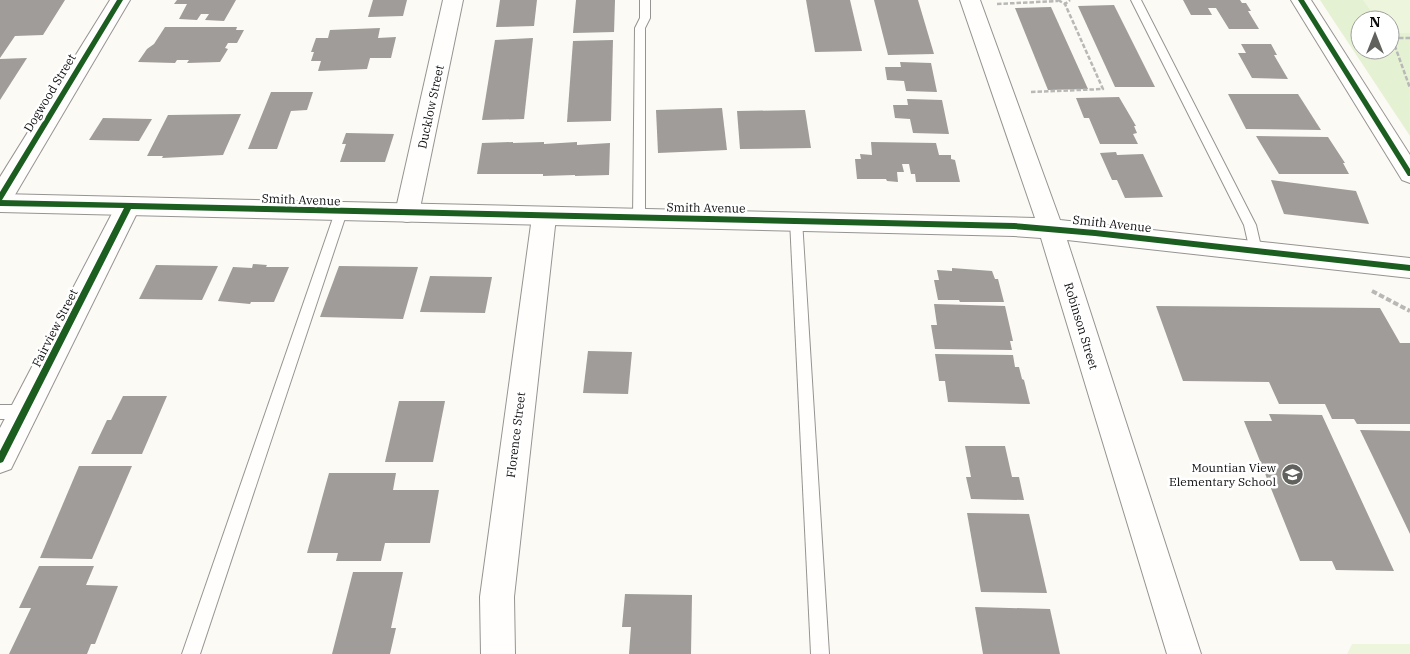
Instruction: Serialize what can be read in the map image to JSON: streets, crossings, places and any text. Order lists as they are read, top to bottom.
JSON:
{
  "streets": {
    "street": [
      "Dogwood Street",
      "Ducklow Street",
      "Smith Avenue",
      "Robinson Street",
      "Fairview Street",
      "Florence Street"
    ]
  },
  "crossings": [
    ["Ducklow Street", "Smith Avenue"],
    ["Smith Avenue", "Robinson Street"],
    ["Smith Avenue", "Fairview Street"],
    ["Smith Avenue", "Florence Street"]
  ],
  "places": {
    "school or university": ["Mountian View Elementary School"]
  },
  "north": "top"
}
